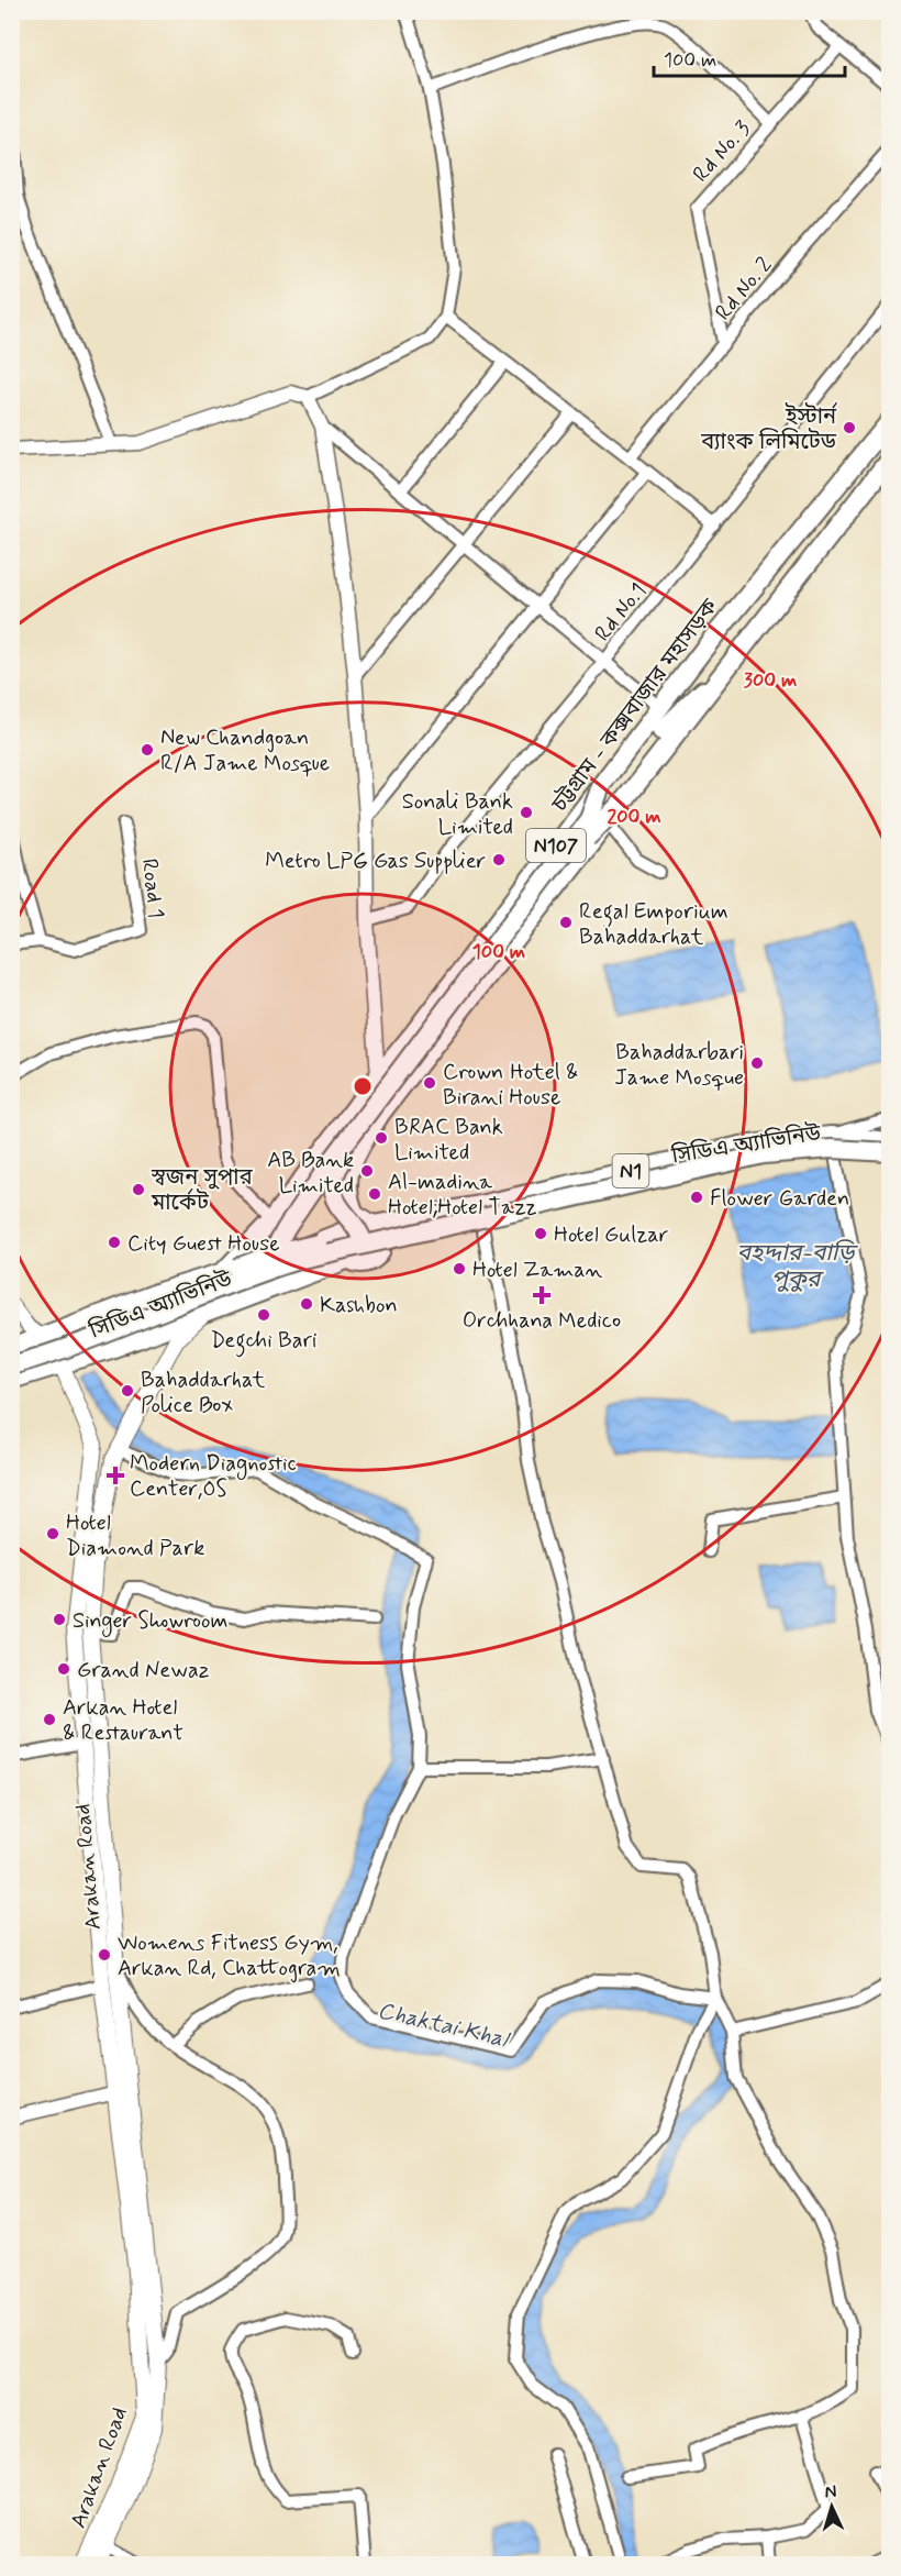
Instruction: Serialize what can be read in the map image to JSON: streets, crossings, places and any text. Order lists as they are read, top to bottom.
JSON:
{
  "streets": {
    "main road": [
      "চট্টগ্রাম - কক্সবাজার মহাসড়ক",
      "N107",
      "সিডিএ অ্যাভিনিউ",
      "N1",
      "Arakan Road"
    ],
    "street": [
      "Rd No. 3",
      "Rd No. 2",
      "Rd No.1",
      "Road 1"
    ]
  },
  "crossings": [
    ["Rd No. 3", "Rd No. 2"],
    ["চট্টগ্রাম - কক্সবাজার মহাসড়ক", "সিডিএ অ্যাভিনিউ"],
    ["N107", "সিডিএ অ্যাভিনিউ"],
    ["N107", "N1"],
    ["সিডিএ অ্যাভিনিউ", "N1"],
    ["সিডিএ অ্যাভিনিউ", "Arakan Road"]
  ],
  "water": ["বহদ্দার-বাড়ি পুকুর", "Chaktai Khal"],
  "places": {
    "other": [
      "ইস্টার্ন ব্যাংক লিমিটেড",
      "New Chandgoan R/A Jame Mosque",
      "Sonali Bank Limited",
      "Metro LPG Gas Supplier",
      "Regal Emporium Bahaddarhat",
      "Bahaddarbari Jame Mosque",
      "Crown Hotel & Birani House",
      "BRAC Bank Limited",
      "AB Bank Limited",
      "স্বজন সুপার মার্কেট",
      "Al-madina Hotel;Hotel Tazz",
      "Flower Garden",
      "Hotel Gulzar",
      "City Guest House",
      "Hotel Zaman",
      "Kashbon",
      "Degchi Bari",
      "Bahaddarhat Police Box",
      "Hotel Diamond Park",
      "Singer Showroom",
      "Grand Newaz",
      "Arkan Hotel & Restaurant",
      "Womens Fitness Gym, Arkan Rd, Chattogram"
    ],
    "health": ["Orchhana Medico", "Modern Diagnostic Center,OS"]
  },
  "scale_bar": "100 m",
  "north": "top",
  "rings": ["300 m", "200 m", "100 m"]
}
